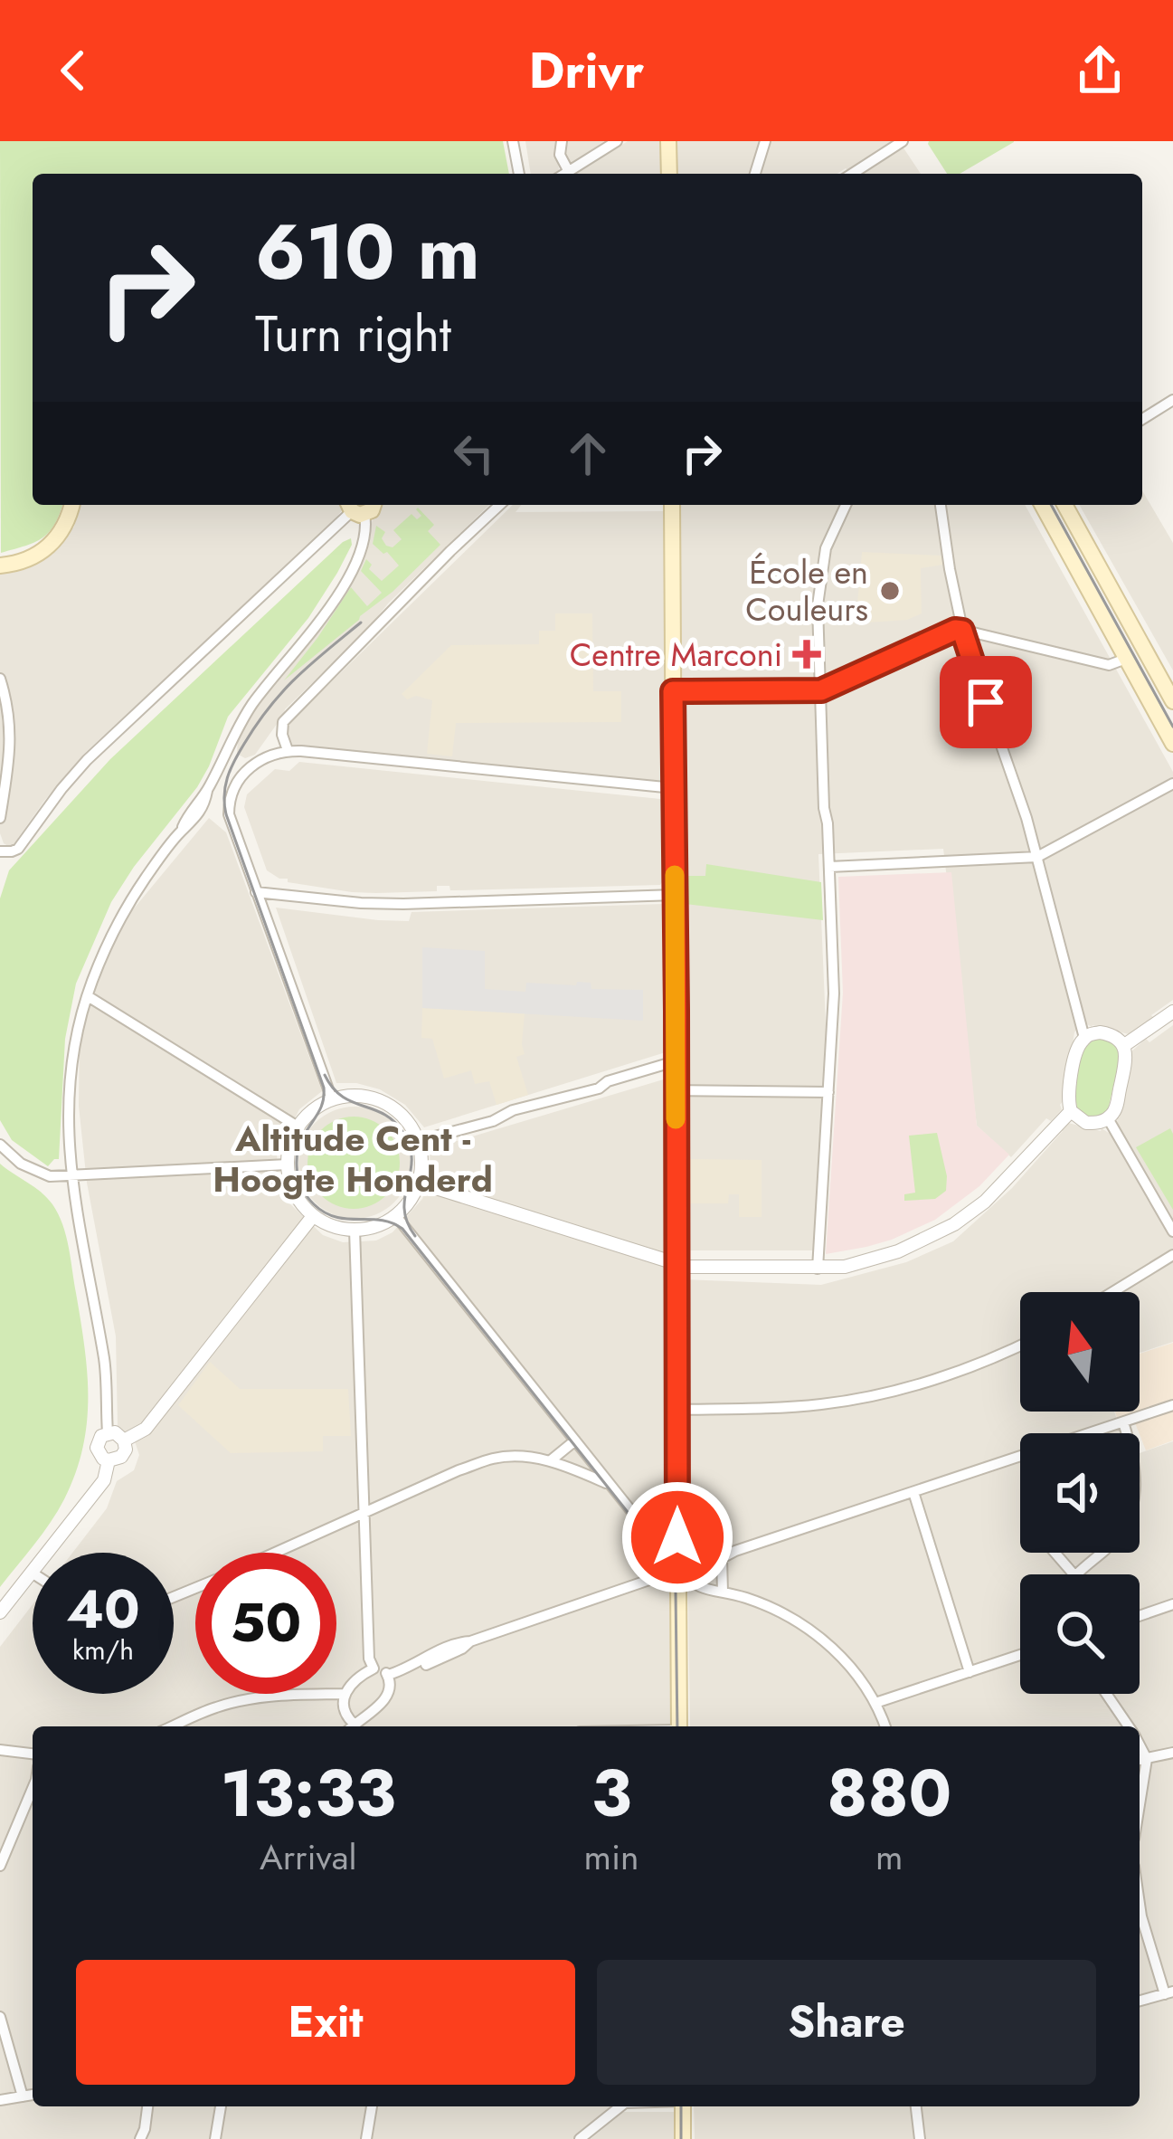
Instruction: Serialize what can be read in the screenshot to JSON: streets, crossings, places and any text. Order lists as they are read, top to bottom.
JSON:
{
  "districts": ["Altitude Cent - Hoogte Honderd"],
  "places": {
    "other": ["École en Couleurs"],
    "health": ["Centre Marconi"]
  },
  "north": "top",
  "page": {
    "header": "Drivr",
    "turn": ["610 m", "Turn right"],
    "speed": "40 km/h",
    "limit": "50",
    "eta": [
      "13:33",
      "Arrival",
      "3",
      "min",
      "880",
      "m"
    ],
    "buttons": ["Exit", "Share"]
  }
}
